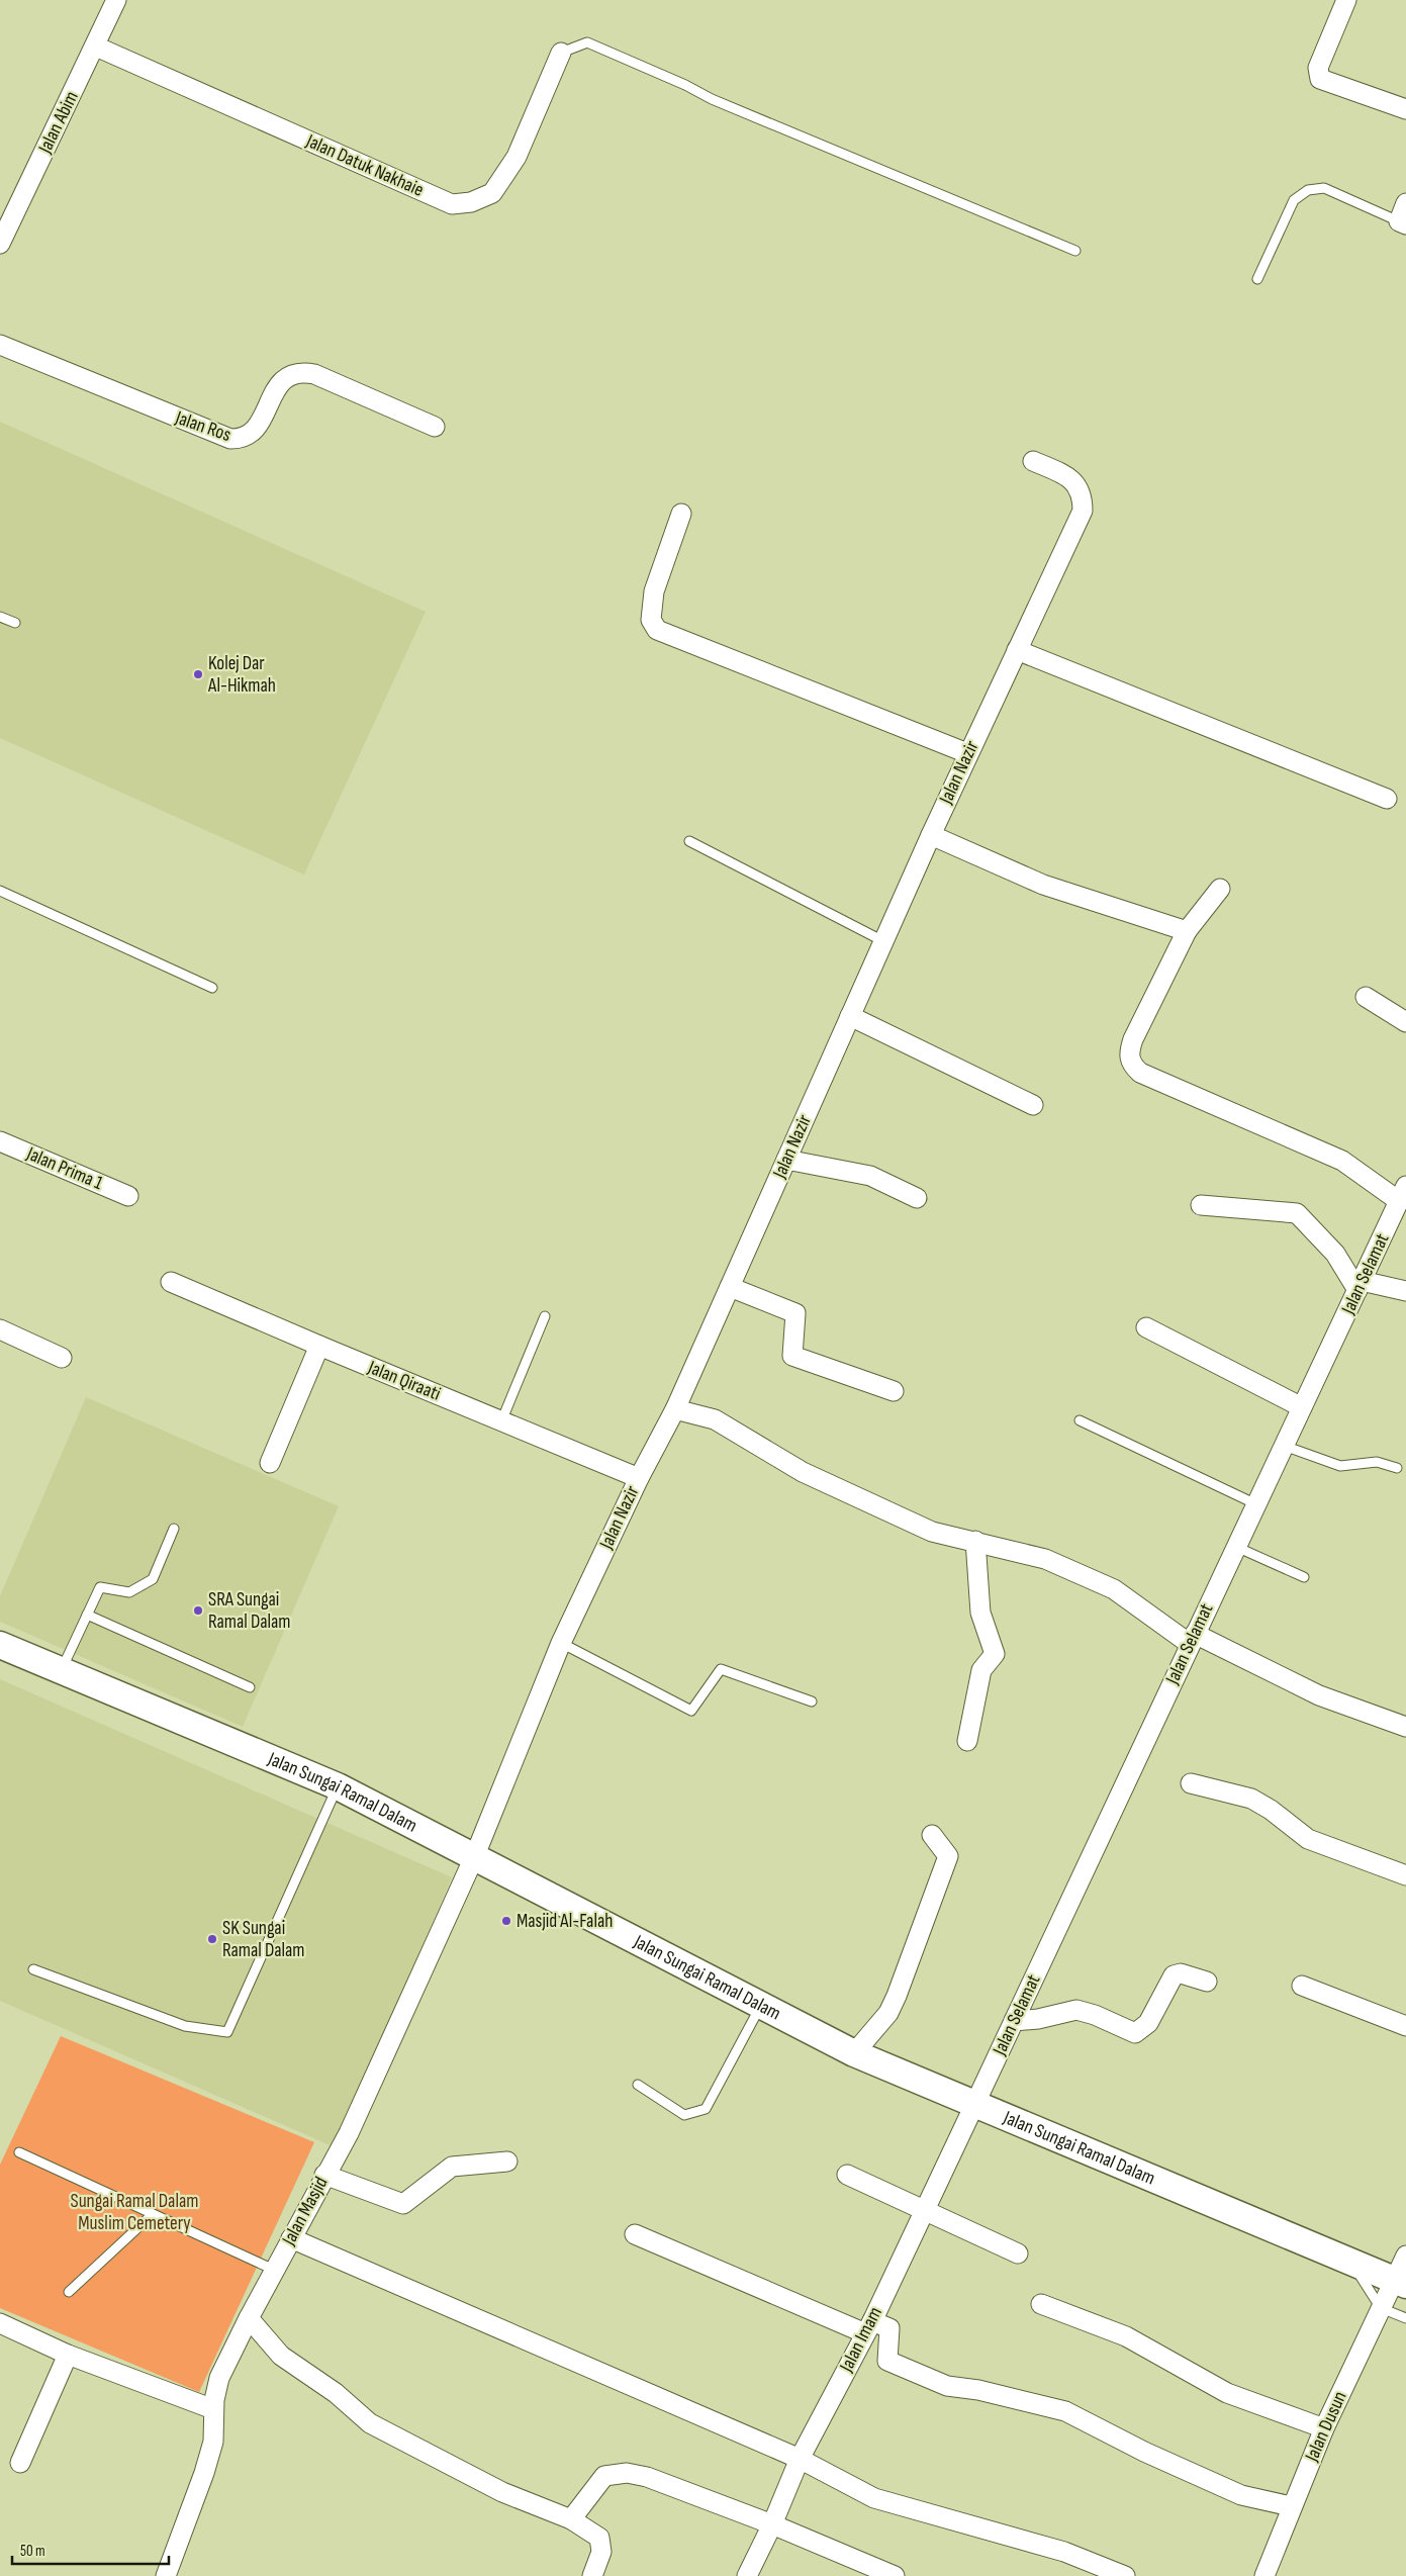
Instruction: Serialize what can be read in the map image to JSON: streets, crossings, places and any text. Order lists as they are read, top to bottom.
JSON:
{
  "streets": {
    "street": [
      "Jalan Abim",
      "Jalan Datuk Nakhaie",
      "Jalan Ros",
      "Jalan Nazir",
      "Jalan Prima 1",
      "Jalan Selamat",
      "Jalan Qiraati",
      "Jalan Sungai Ramal Dalam",
      "Jalan Masjid",
      "Jalan Imam",
      "Jalan Dusun"
    ]
  },
  "crossings": [
    ["Jalan Abim", "Jalan Datuk Nakhaie"],
    ["Jalan Nazir", "Jalan Qiraati"],
    ["Jalan Nazir", "Jalan Sungai Ramal Dalam"],
    ["Jalan Nazir", "Jalan Masjid"],
    ["Jalan Selamat", "Jalan Sungai Ramal Dalam"],
    ["Jalan Selamat", "Jalan Imam"],
    ["Jalan Sungai Ramal Dalam", "Jalan Masjid"],
    ["Jalan Sungai Ramal Dalam", "Jalan Imam"],
    ["Jalan Sungai Ramal Dalam", "Jalan Dusun"]
  ],
  "parks": ["Sungai Ramal Dalam Muslim Cemetery"],
  "places": [
    "Kolej Dar Al-Hikmah",
    "SRA Sungai Ramal Dalam",
    "Masjid Al-Falah",
    "SK Sungai Ramal Dalam"
  ],
  "scale_bar": "50 m"
}
